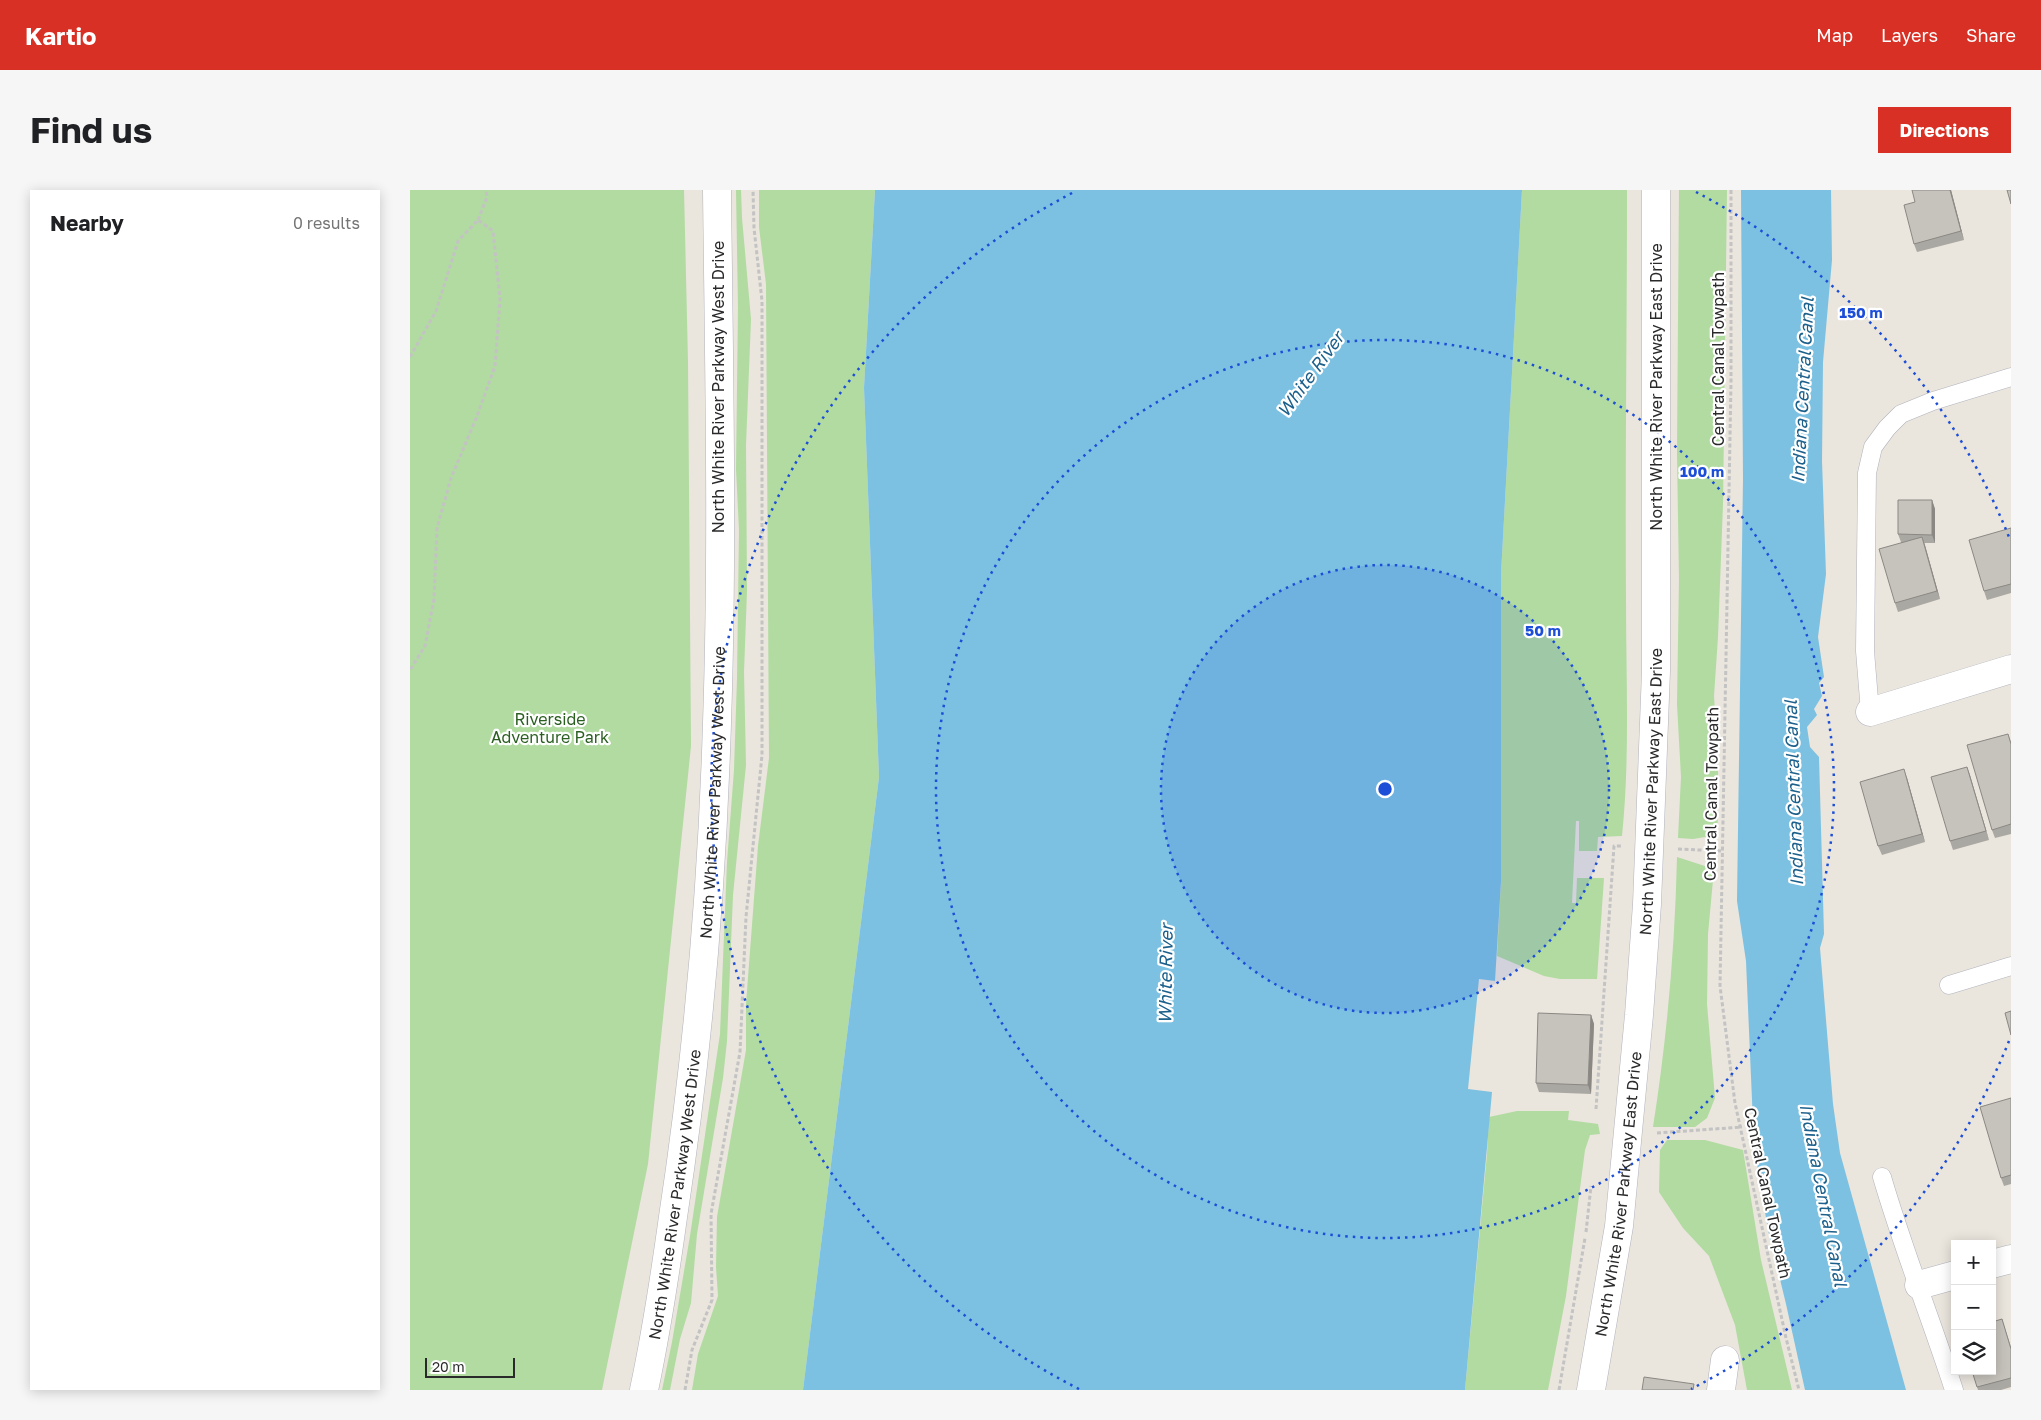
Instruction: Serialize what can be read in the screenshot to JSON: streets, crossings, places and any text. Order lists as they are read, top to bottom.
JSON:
{
  "streets": {
    "street": ["North White River Parkway West Drive", "North White River Parkway East Drive"],
    "path": ["Central Canal Towpath"]
  },
  "water": ["White River", "Indiana Central Canal"],
  "parks": ["Riverside Adventure Park"],
  "scale_bar": "20 m",
  "page": {
    "header": "Kartio",
    "nav": ["Map", "Layers", "Share"],
    "buttons": "Directions",
    "title": "Find us",
    "heading": ["Nearby", "0 results"],
    "map_buttons": ["+", "−"],
    "scale": "20 m"
  },
  "rings": ["150 m", "100 m", "50 m"]
}
